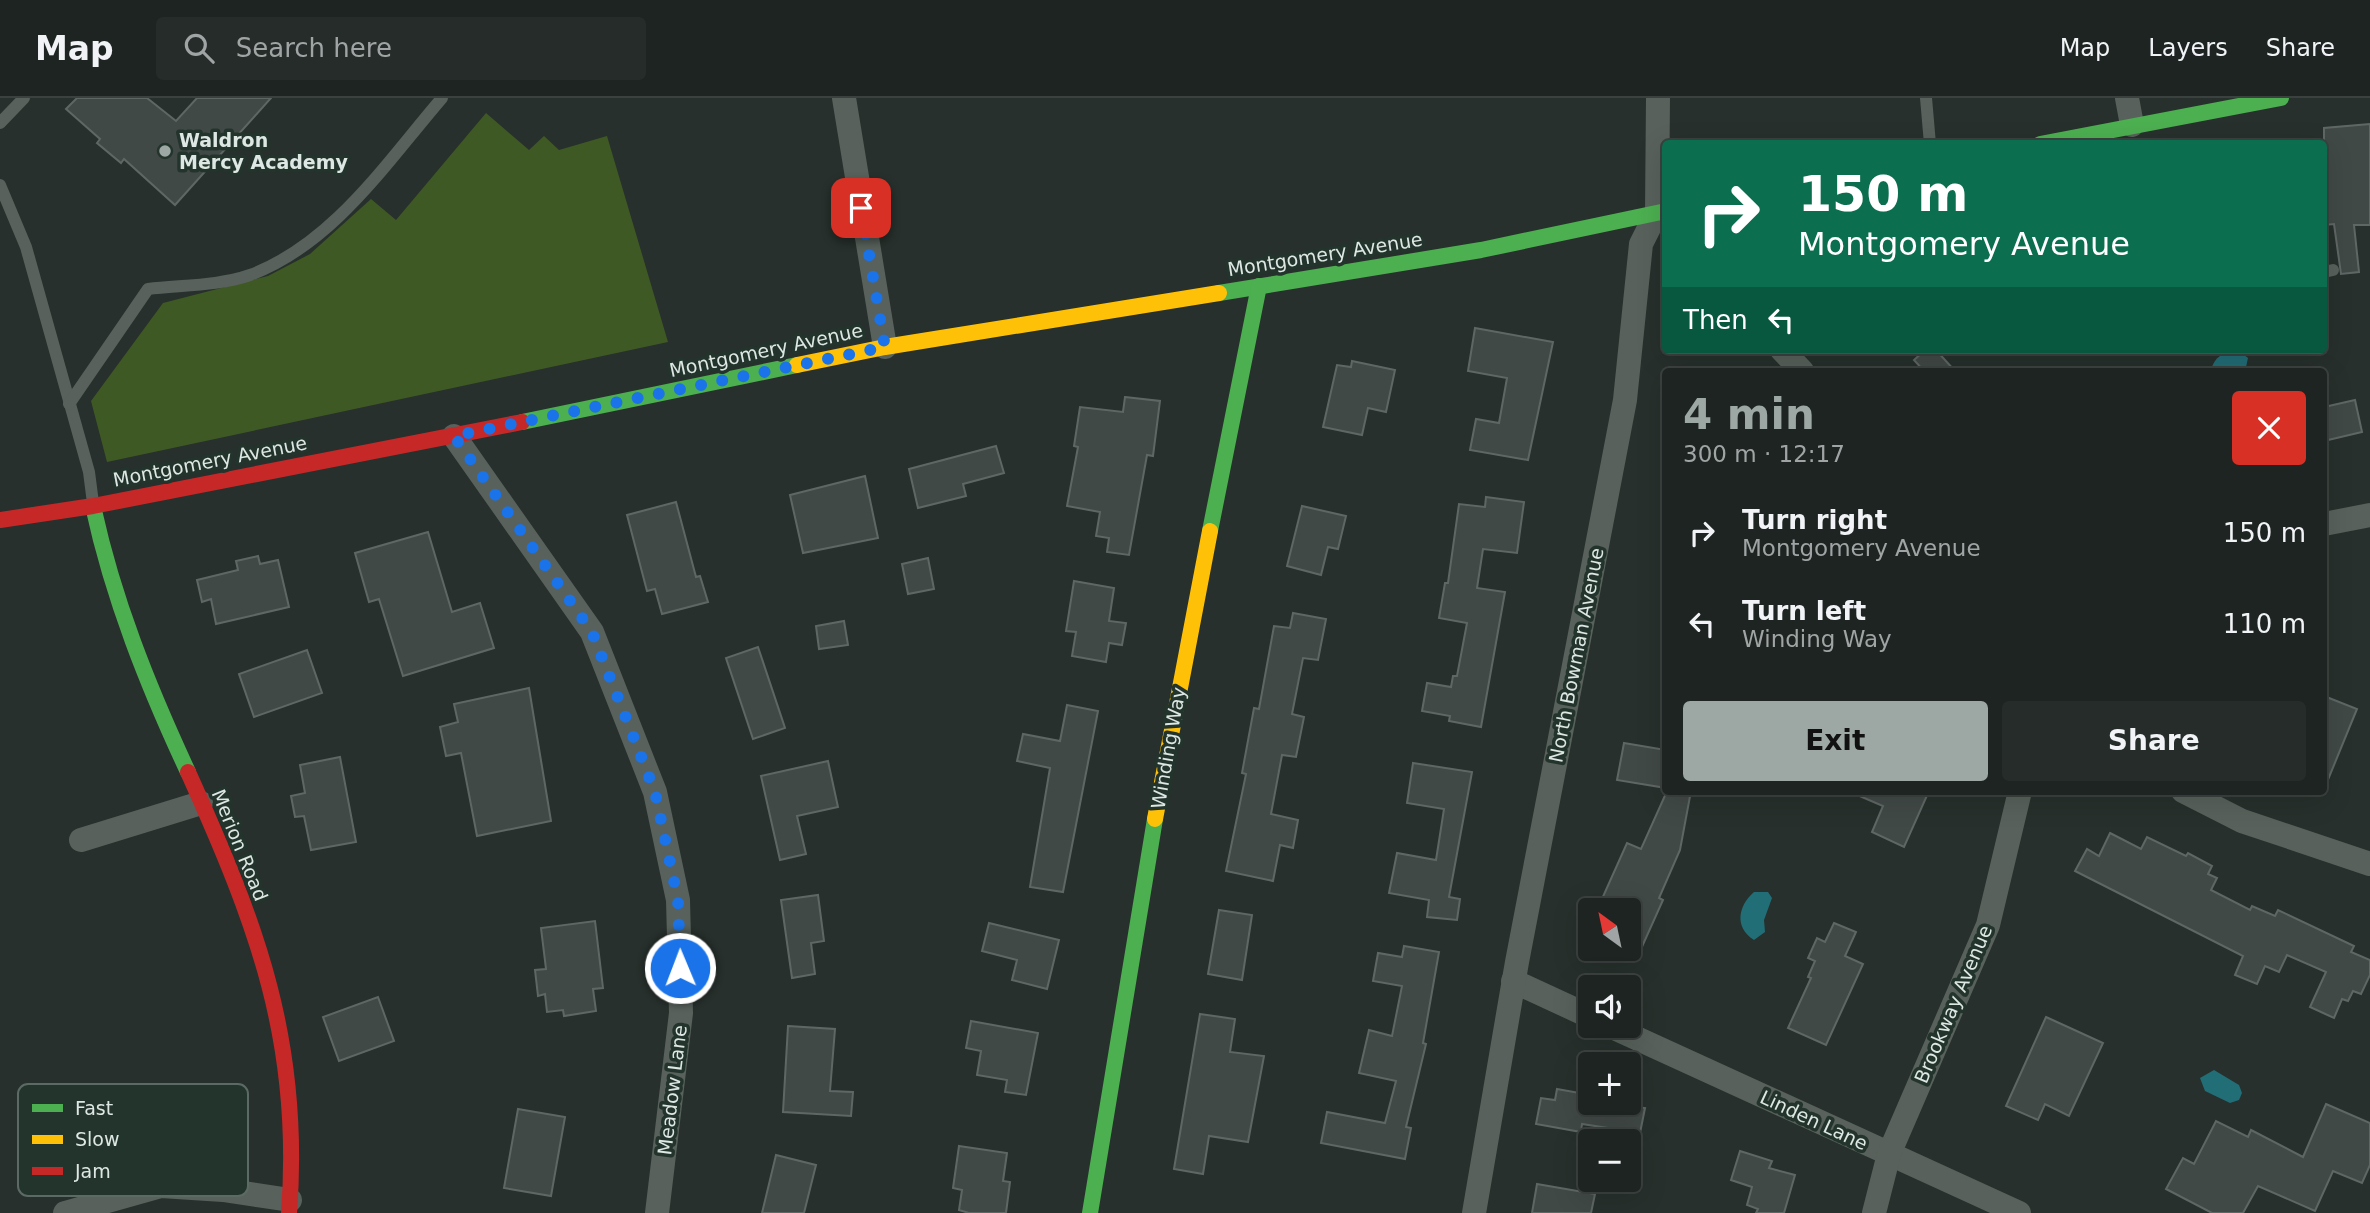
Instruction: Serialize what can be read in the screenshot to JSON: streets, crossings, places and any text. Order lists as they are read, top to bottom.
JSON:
{
  "streets": {
    "main road": ["Montgomery Avenue", "Winding Way", "Merion Road"],
    "street": [
      "North Bowman Avenue",
      "Brookway Avenue",
      "Meadow Lane",
      "Linden Lane"
    ]
  },
  "crossings": [
    ["Montgomery Avenue", "Winding Way"],
    ["Montgomery Avenue", "Merion Road"],
    ["Montgomery Avenue", "Meadow Lane"],
    ["Brookway Avenue", "Linden Lane"]
  ],
  "places": ["Waldron Mercy Academy"],
  "legend": ["Fast", "Slow", "Jam"],
  "north": "top left",
  "page": {
    "header": "Map",
    "search": "Search here",
    "nav": ["Map", "Layers", "Share"],
    "turn": ["150 m", "Montgomery Avenue"],
    "then": "Then",
    "heading": ["4 min", "300 m · 12:17"],
    "list": [
      {
        "name": "Turn right",
        "note": "Montgomery Avenue",
        "value": "150 m"
      },
      {
        "name": "Turn left",
        "note": "Winding Way",
        "value": "110 m"
      }
    ],
    "buttons": ["Exit", "Share"],
    "map_buttons": ["+", "−"]
  }
}
